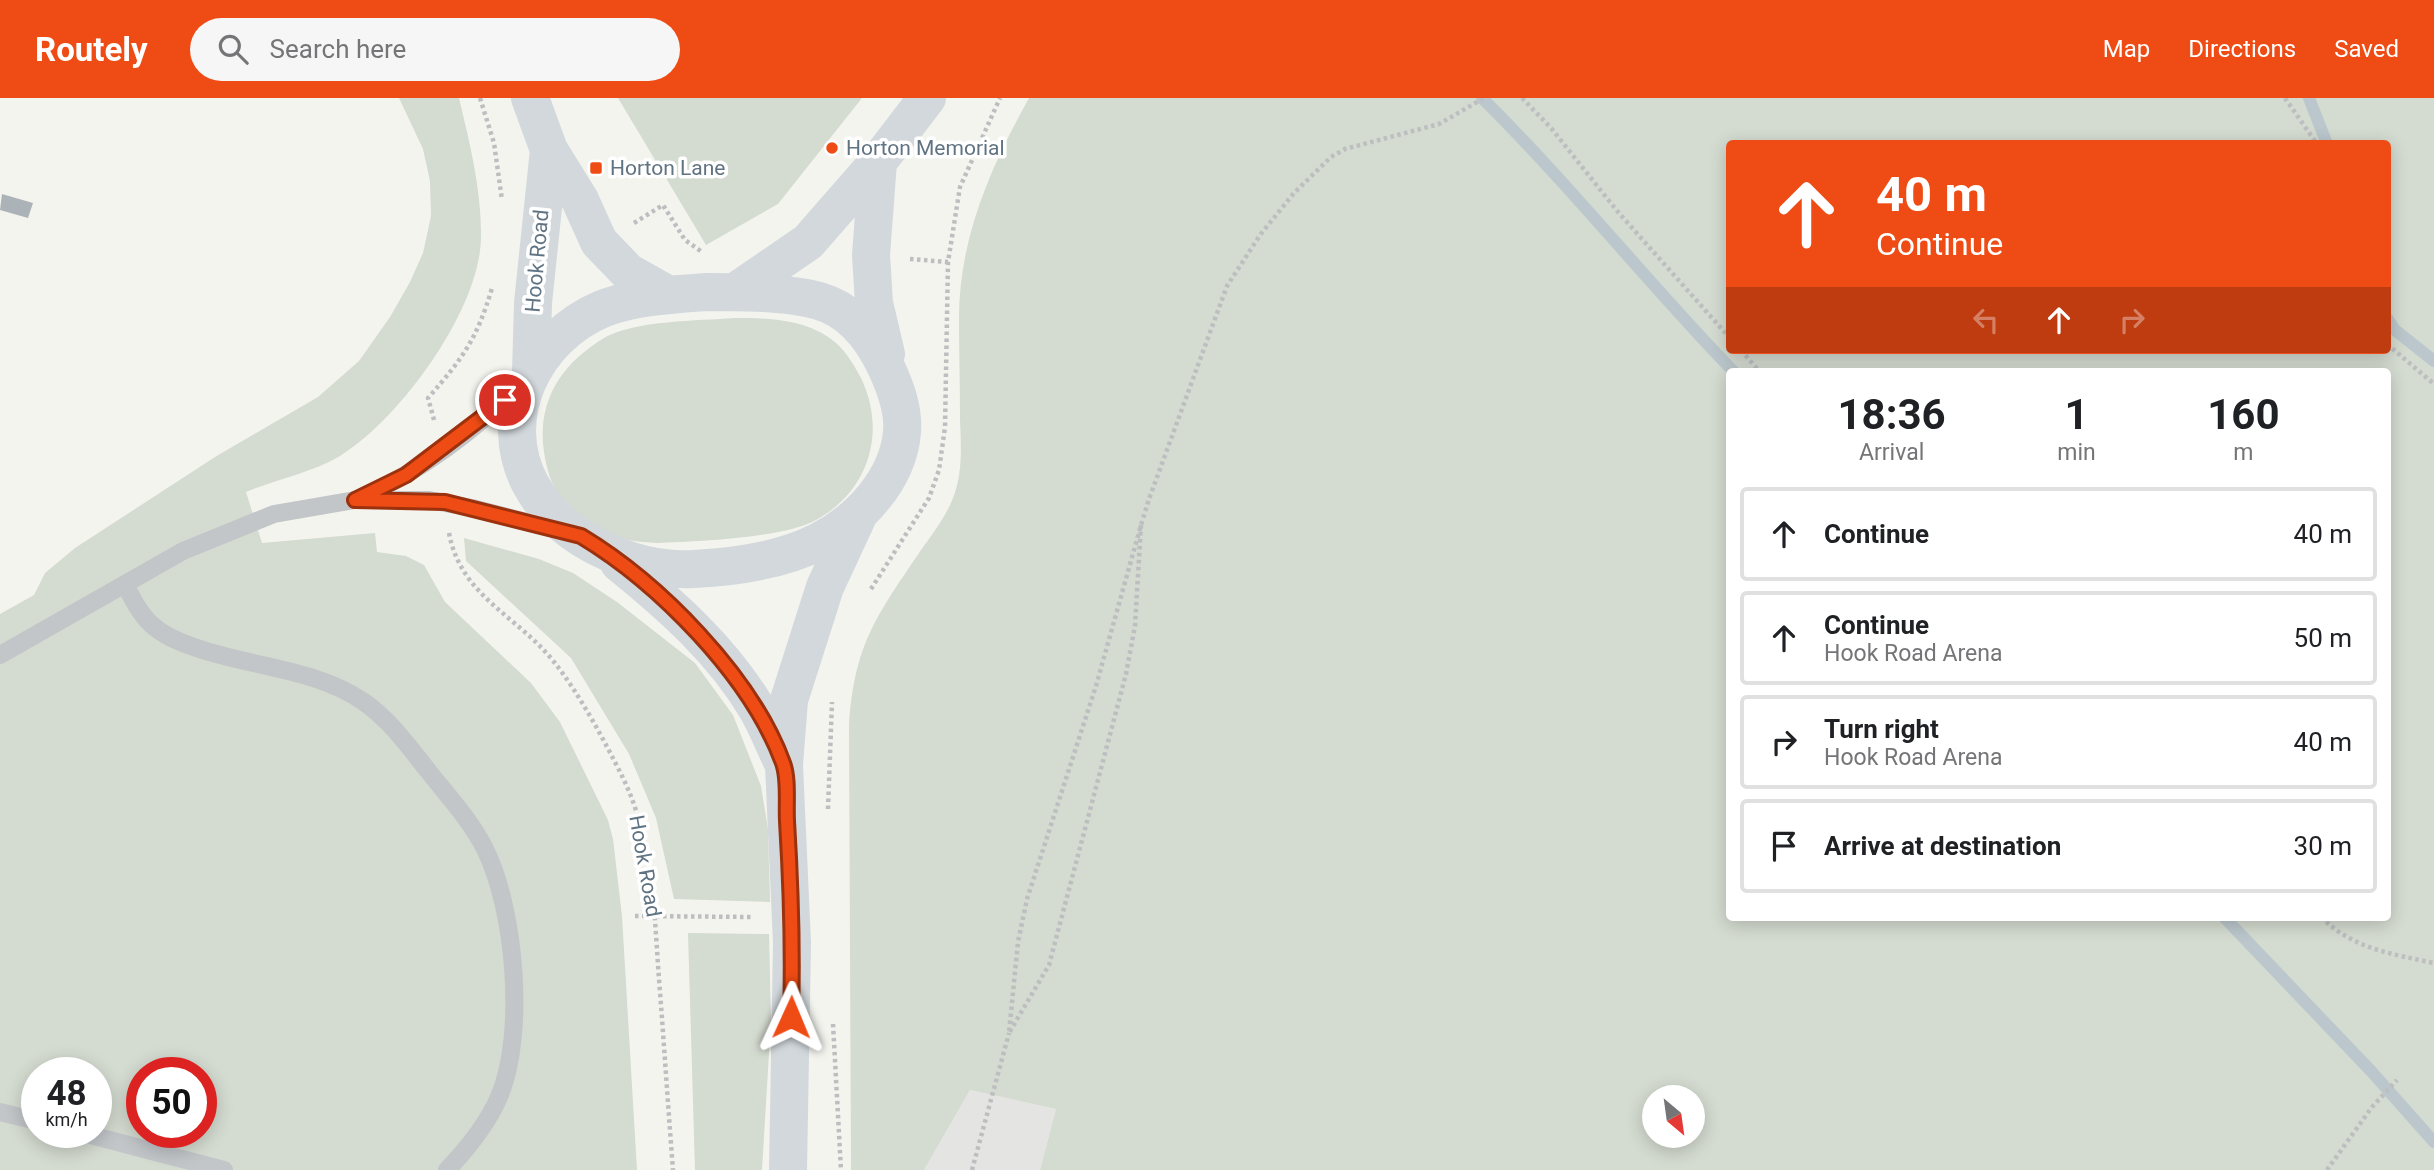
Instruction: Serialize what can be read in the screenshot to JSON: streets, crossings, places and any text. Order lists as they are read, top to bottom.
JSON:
{
  "streets": {
    "main road": ["Hook Road"]
  },
  "places": {
    "other": ["Horton Memorial"],
    "transit": ["Horton Lane"]
  },
  "north": "bottom right",
  "page": {
    "header": "Routely",
    "search": "Search here",
    "nav": ["Map", "Directions", "Saved"],
    "turn": ["40 m", "Continue"],
    "eta": [
      "18:36",
      "Arrival",
      "1",
      "min",
      "160",
      "m"
    ],
    "list": [
      {
        "name": "Continue",
        "value": "40 m"
      },
      {
        "name": "Continue",
        "note": "Hook Road Arena",
        "value": "50 m"
      },
      {
        "name": "Turn right",
        "note": "Hook Road Arena",
        "value": "40 m"
      },
      {
        "name": "Arrive at destination",
        "value": "30 m"
      }
    ],
    "speed": "48 km/h",
    "limit": "50"
  }
}
